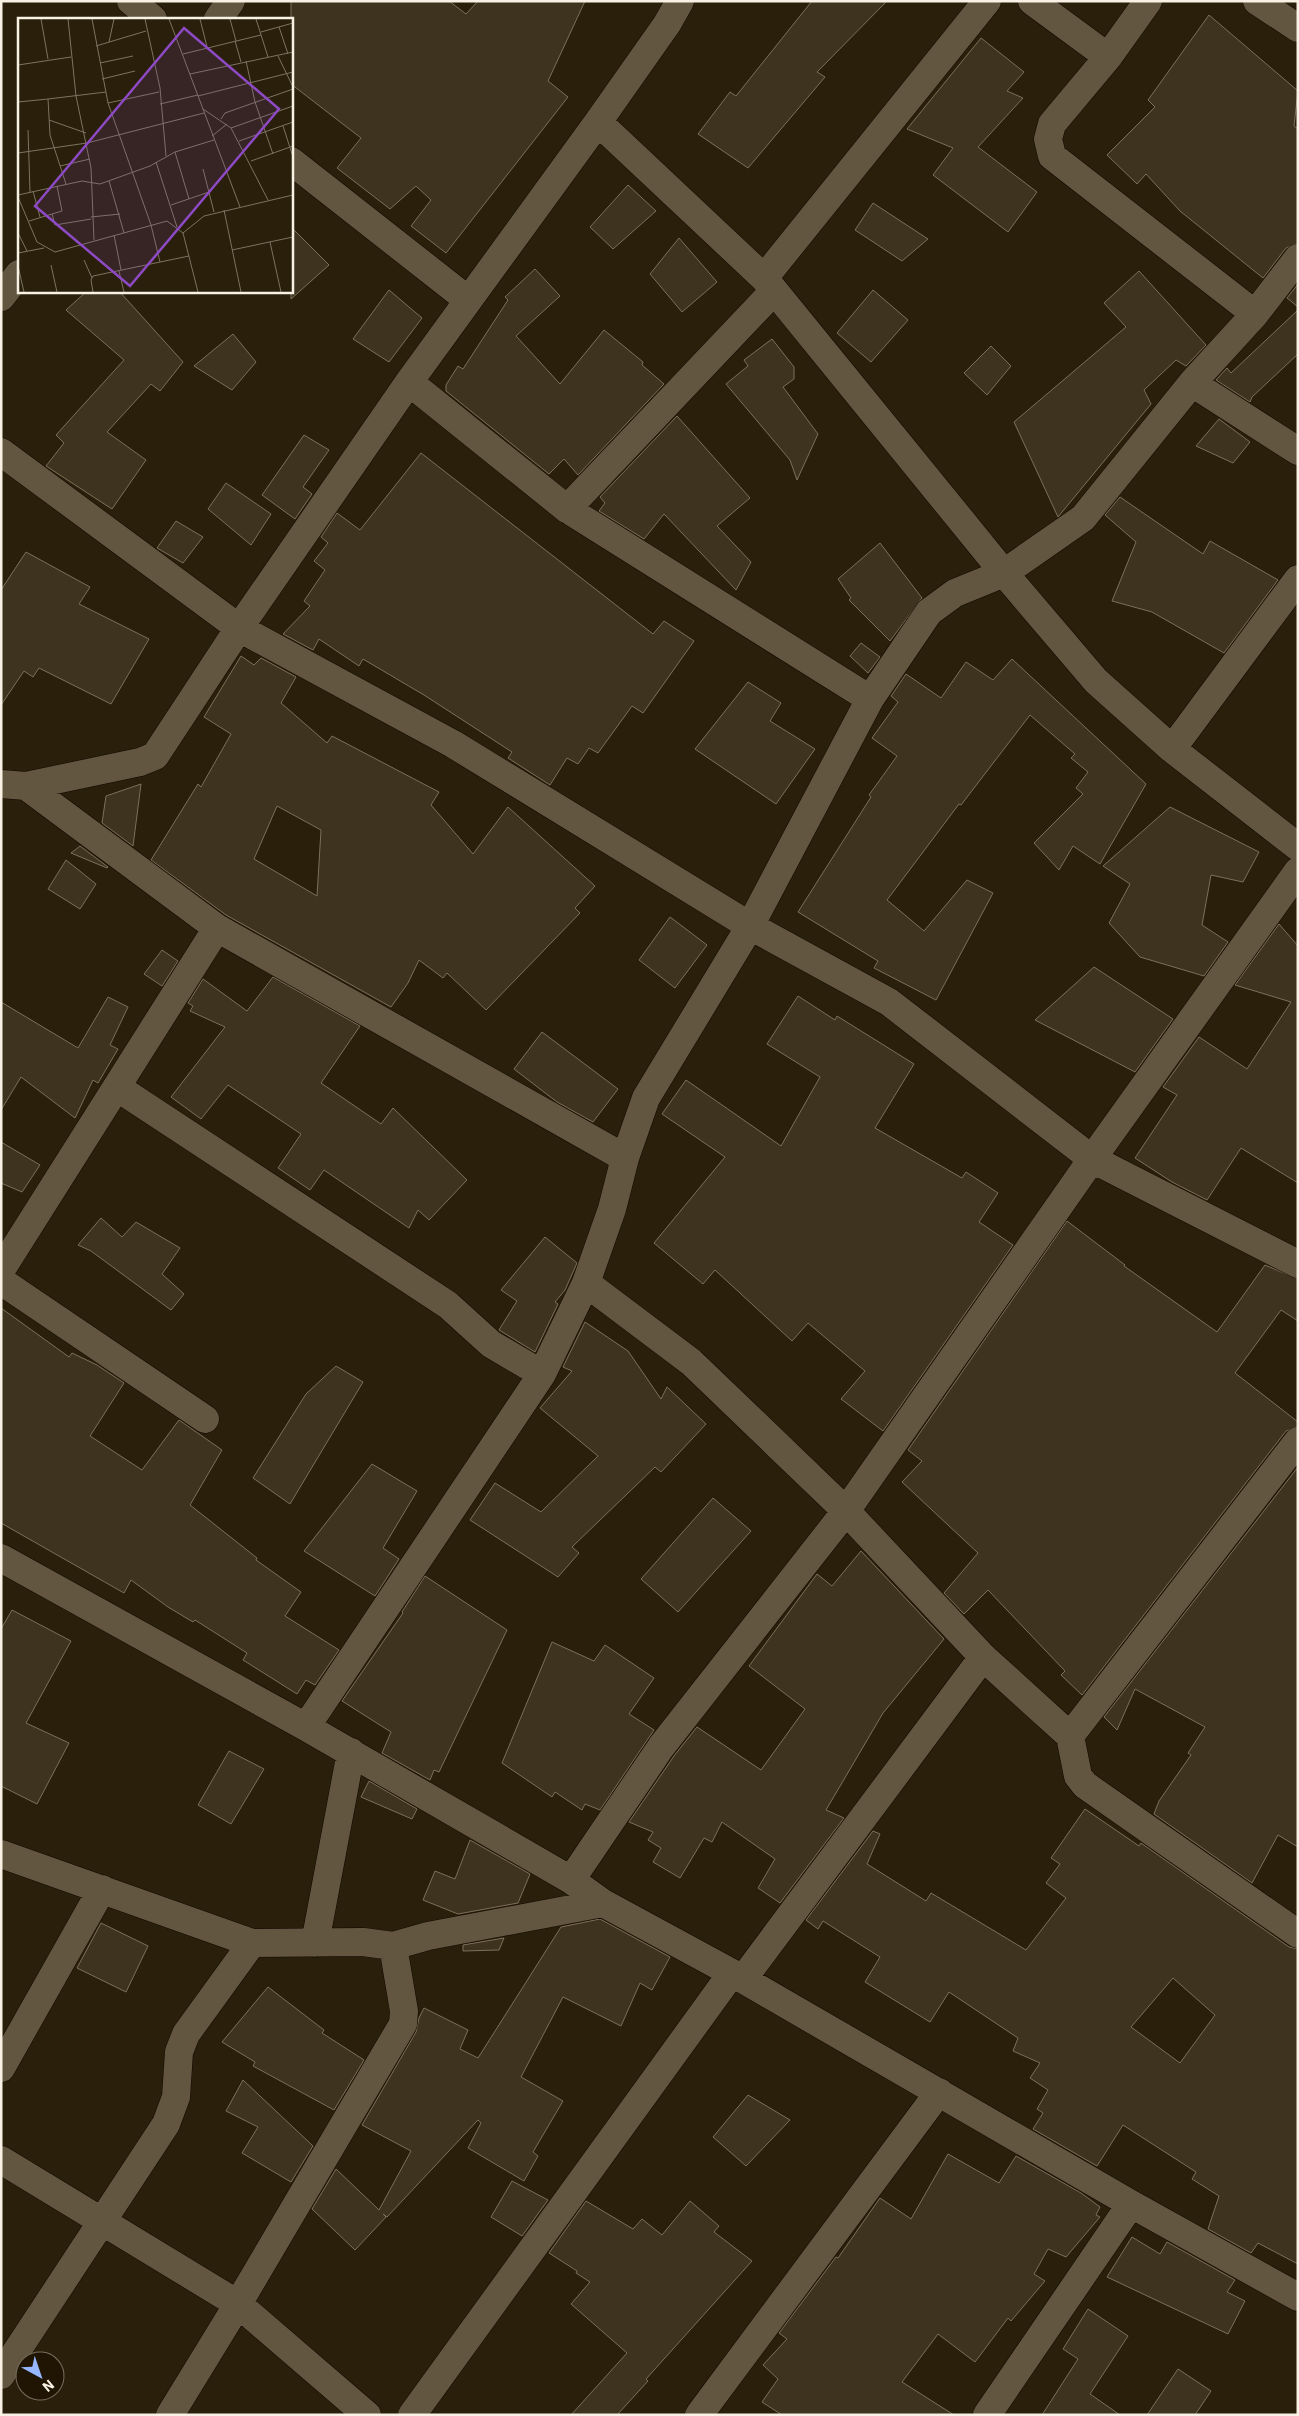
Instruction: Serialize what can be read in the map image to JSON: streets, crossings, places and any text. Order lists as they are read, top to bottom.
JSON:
{
  "north": "bottom right"
}
